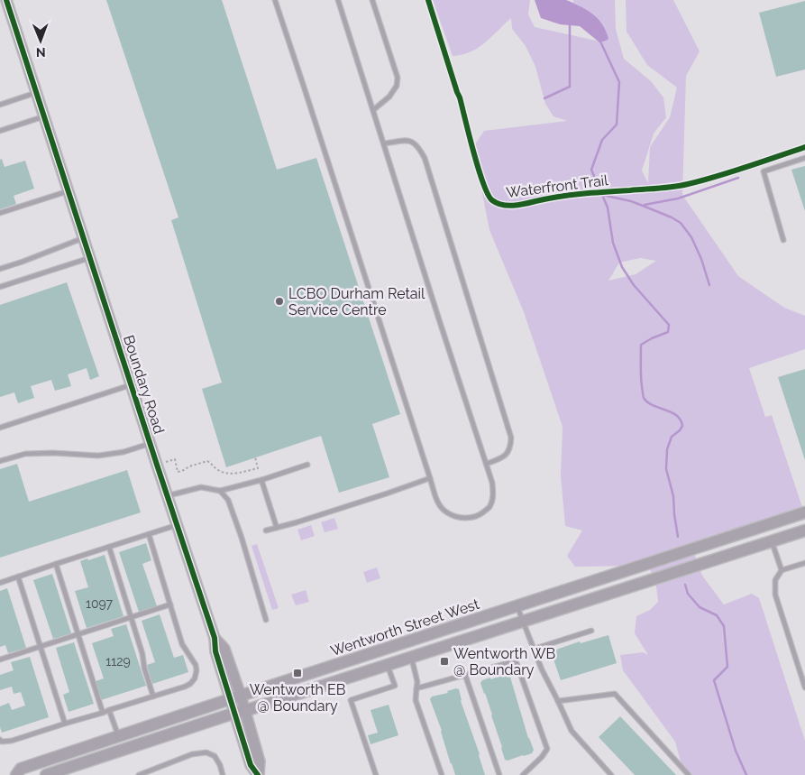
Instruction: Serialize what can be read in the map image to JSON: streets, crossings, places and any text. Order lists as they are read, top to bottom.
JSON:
{
  "streets": {
    "main road": ["Wentworth Street West"],
    "street": ["Boundary Road"],
    "cycle path": ["Waterfront Trail"]
  },
  "crossings": [
    ["Boundary Road", "Wentworth Street West"]
  ],
  "places": {
    "other": ["LCBO Durham Retail Service Centre"],
    "transit": ["Wentworth WB @ Boundary", "Wentworth EB @ Boundary"]
  },
  "house_numbers": ["1097", "1129"],
  "north": "bottom"
}
